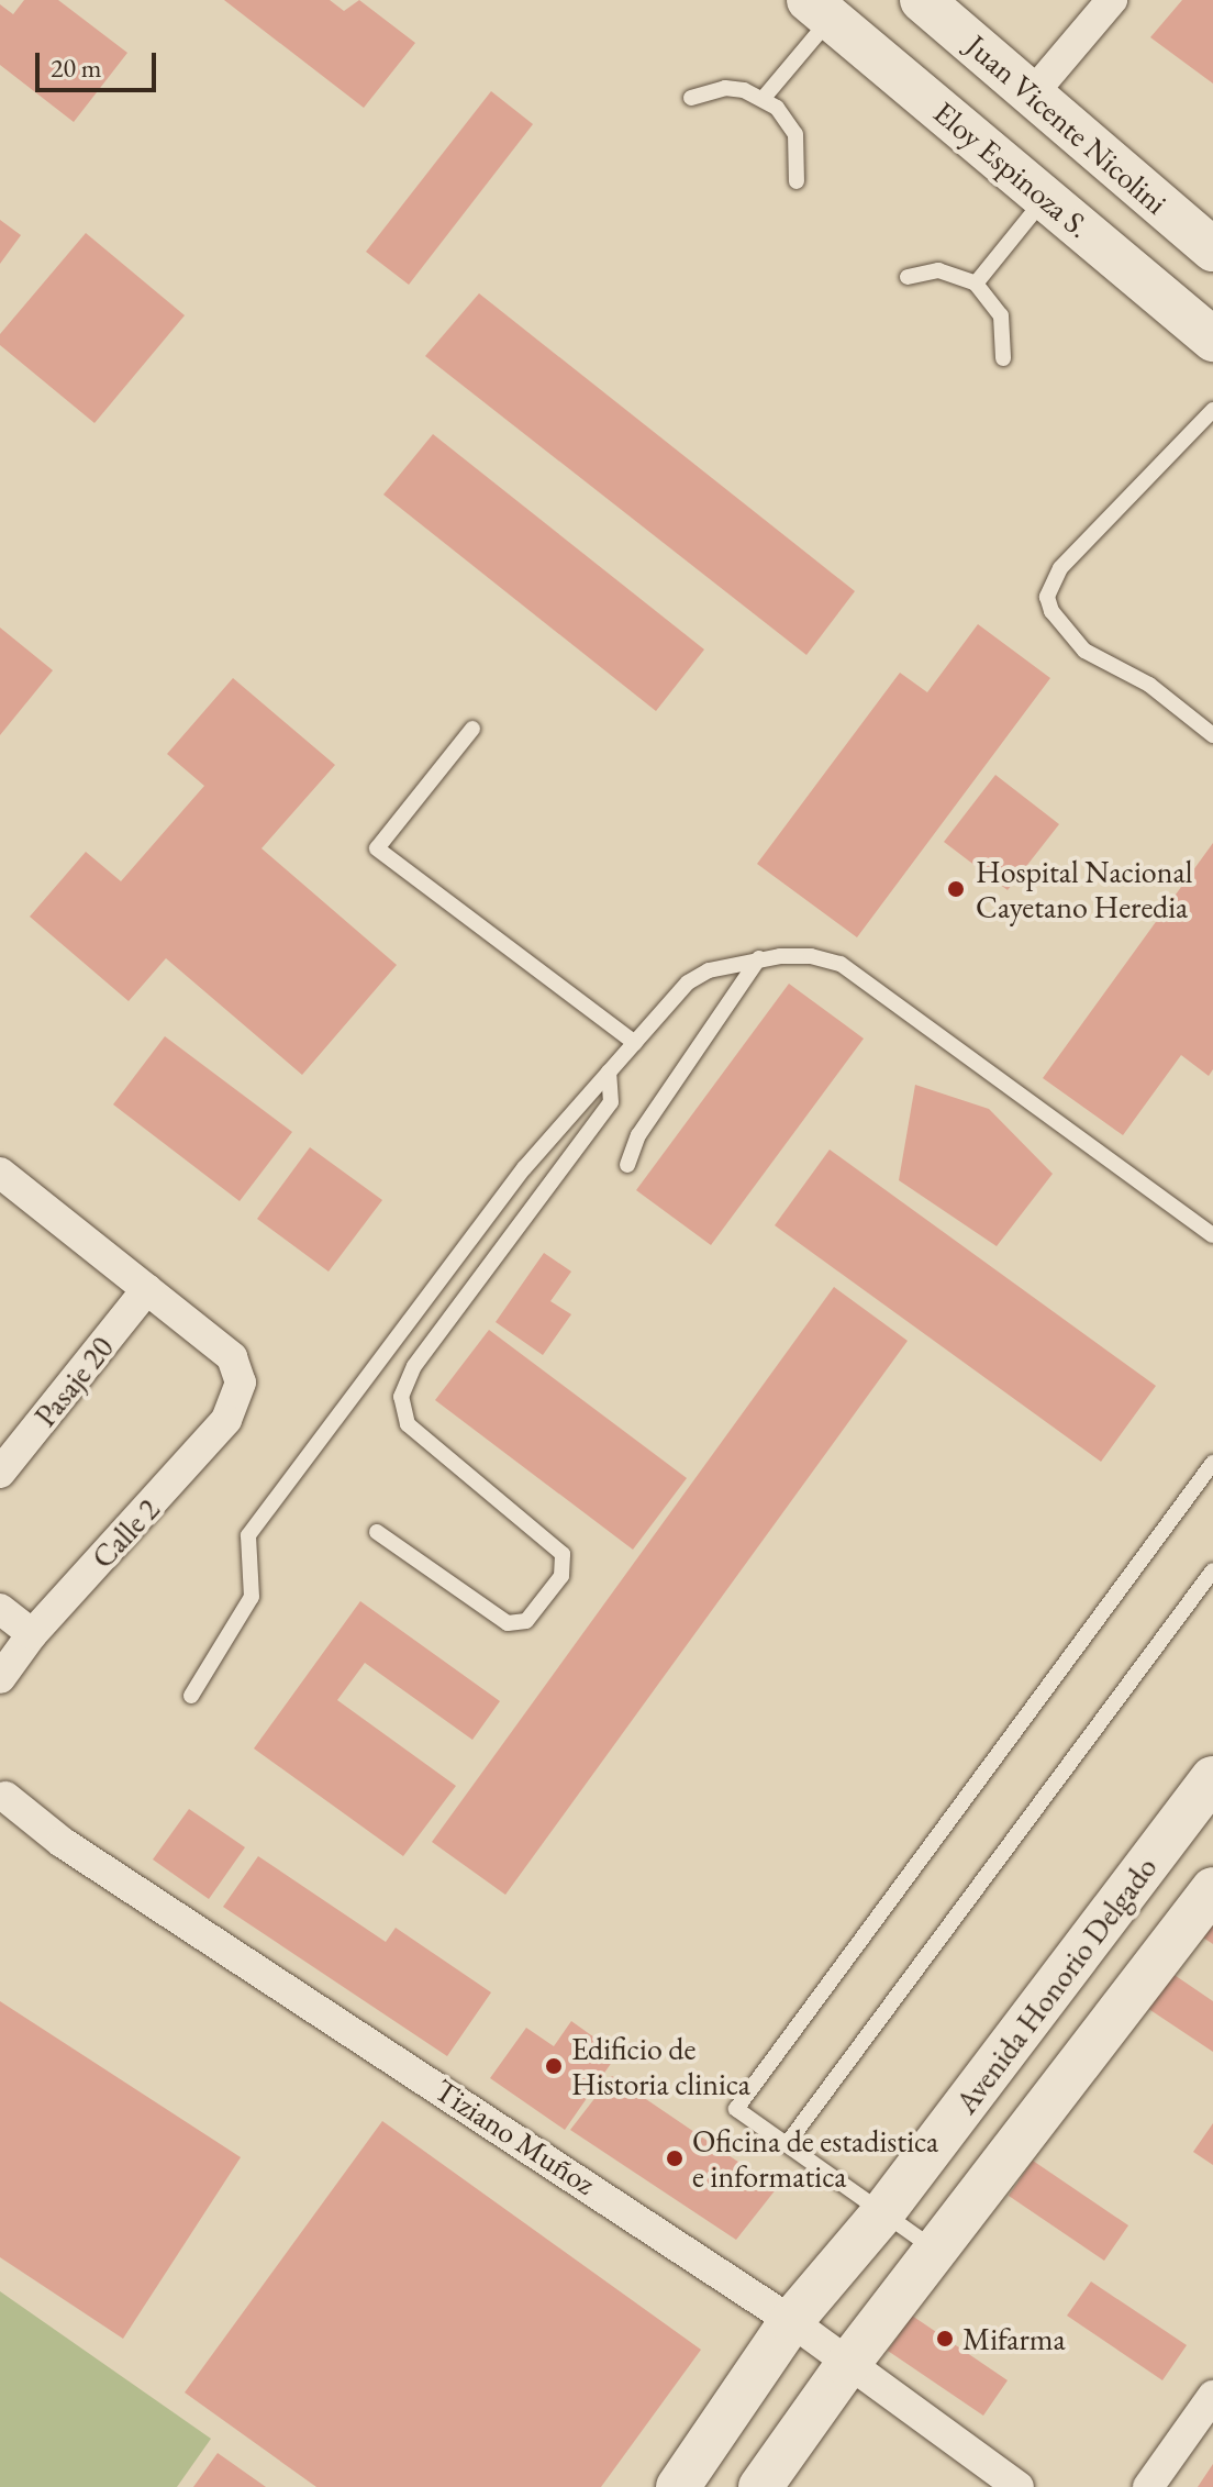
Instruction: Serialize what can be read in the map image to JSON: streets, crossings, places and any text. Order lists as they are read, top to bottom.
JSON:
{
  "streets": {
    "street": [
      "Juan Vicente Nicolini",
      "Eloy Espinoza S.",
      "Pasaje 20",
      "Calle 2",
      "Avenida Honorio Delgado",
      "Tiziano Muñoz"
    ]
  },
  "crossings": [
    ["Pasaje 20", "Calle 2"],
    ["Avenida Honorio Delgado", "Tiziano Muñoz"]
  ],
  "places": [
    "Hospital Nacional Cayetano Heredia",
    "Edificio de Historia clinica",
    "Oficina de estadistica e informatica",
    "Mifarma"
  ],
  "scale_bar": "20 m"
}
